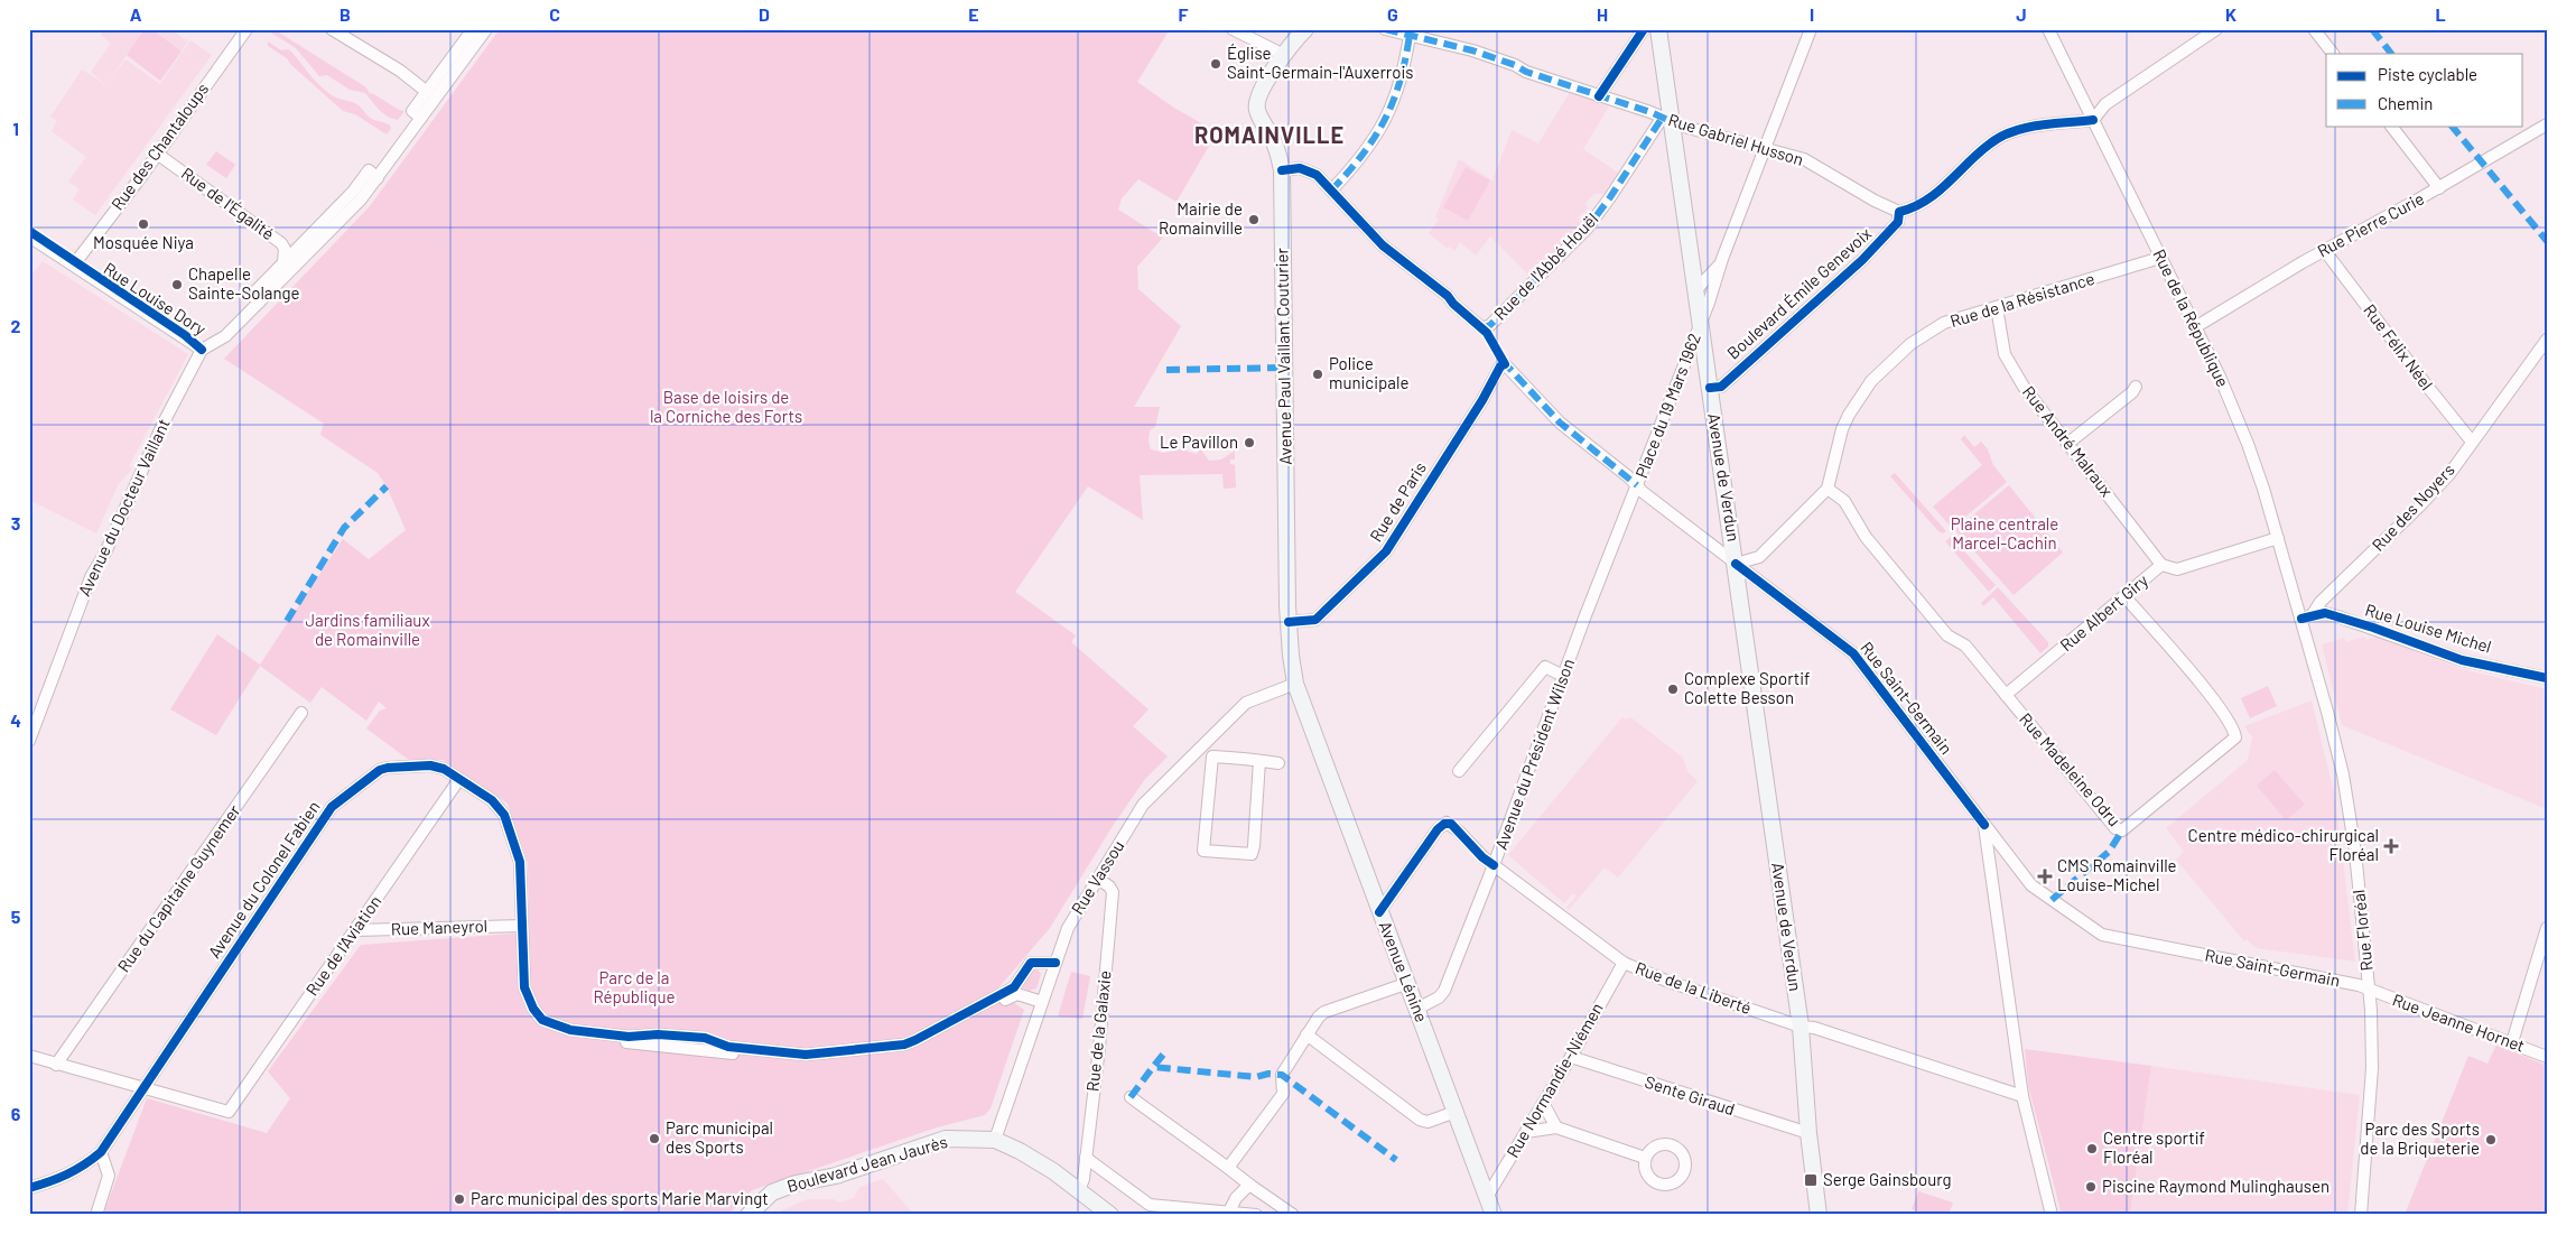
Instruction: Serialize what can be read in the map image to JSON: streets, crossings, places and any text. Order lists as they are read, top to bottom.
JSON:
{
  "streets": {
    "street": [
      "Rue Gabriel Husson",
      "Rue des Chantaloups",
      "Rue de l'Égalité",
      "Rue Pierre Curie",
      "Rue de l'Abbé Houël",
      "Boulevard Émile Genevoix",
      "Rue Louise Dory",
      "Rue de la Résistance",
      "Rue de la République",
      "Rue Félix Néel",
      "Avenue Paul Vaillant Couturier",
      "Place du 19 Mars 1962",
      "Rue André Malraux",
      "Avenue de Verdun",
      "Rue de Paris",
      "Avenue du Docteur Vaillant",
      "Rue des Noyers",
      "Rue Albert Giry",
      "Rue Louise Michel",
      "Rue Saint-Germain",
      "Avenue du Président Wilson",
      "Rue Madeleine Odru",
      "Rue Vassou",
      "Avenue du Colonel Fabien",
      "Rue du Capitaine Guynemer",
      "Rue Maneyrol",
      "Rue Floréal",
      "Rue de l'Aviation",
      "Avenue Lénine",
      "Rue de la Liberté",
      "Rue Jeanne Hornet",
      "Rue de la Galaxie",
      "Rue Normandie-Niémen",
      "Sente Giraud",
      "Boulevard Jean Jaurès"
    ]
  },
  "crossings": [
    ["Rue Gabriel Husson", "Rue de l'Abbé Houël"],
    ["Rue Gabriel Husson", "Boulevard Émile Genevoix"],
    ["Rue Gabriel Husson", "Place du 19 Mars 1962"],
    ["Rue Gabriel Husson", "Avenue de Verdun"],
    ["Rue des Chantaloups", "Rue de l'Égalité"],
    ["Rue des Chantaloups", "Rue Louise Dory"],
    ["Rue Pierre Curie", "Rue de la République"],
    ["Rue Pierre Curie", "Rue Félix Néel"],
    ["Rue de l'Abbé Houël", "Avenue de Verdun"],
    ["Boulevard Émile Genevoix", "Avenue de Verdun"],
    ["Rue Louise Dory", "Avenue du Docteur Vaillant"],
    ["Rue de la Résistance", "Rue de la République"],
    ["Rue de la Résistance", "Rue André Malraux"],
    ["Rue de la Résistance", "Rue Madeleine Odru"],
    ["Rue de la République", "Rue Albert Giry"],
    ["Rue de la République", "Rue Louise Michel"],
    ["Rue de la République", "Rue Floréal"],
    ["Rue Félix Néel", "Rue des Noyers"],
    ["Avenue Paul Vaillant Couturier", "Rue de Paris"],
    ["Place du 19 Mars 1962", "Avenue de Verdun"],
    ["Place du 19 Mars 1962", "Rue Saint-Germain"],
    ["Place du 19 Mars 1962", "Avenue du Président Wilson"],
    ["Rue André Malraux", "Rue Albert Giry"],
    ["Avenue de Verdun", "Rue Saint-Germain"],
    ["Avenue de Verdun", "Rue de la Liberté"],
    ["Avenue de Verdun", "Sente Giraud"],
    ["Rue de Paris", "Rue Saint-Germain"],
    ["Rue des Noyers", "Rue Louise Michel"],
    ["Rue Albert Giry", "Rue Madeleine Odru"],
    ["Rue Louise Michel", "Rue Floréal"],
    ["Rue Saint-Germain", "Avenue du Président Wilson"],
    ["Rue Saint-Germain", "Rue Floréal"],
    ["Rue Saint-Germain", "Rue Jeanne Hornet"],
    ["Avenue du Président Wilson", "Avenue Lénine"],
    ["Avenue du Président Wilson", "Rue de la Liberté"],
    ["Rue Vassou", "Avenue du Colonel Fabien"],
    ["Rue Vassou", "Avenue Lénine"],
    ["Rue Vassou", "Rue de la Galaxie"],
    ["Rue Vassou", "Boulevard Jean Jaurès"],
    ["Avenue du Colonel Fabien", "Rue Maneyrol"],
    ["Avenue du Colonel Fabien", "Rue de l'Aviation"],
    ["Rue Maneyrol", "Rue de l'Aviation"],
    ["Rue Floréal", "Rue Jeanne Hornet"],
    ["Avenue Lénine", "Rue de la Liberté"],
    ["Avenue Lénine", "Rue Normandie-Niémen"],
    ["Rue de la Liberté", "Rue Normandie-Niémen"],
    ["Rue Normandie-Niémen", "Sente Giraud"]
  ],
  "districts": ["ROMAINVILLE"],
  "parks": [
    "Base de loisirs de la Corniche des Forts",
    "Plaine centrale Marcel-Cachin",
    "Jardins familiaux de Romainville",
    "Parc de la République"
  ],
  "places": {
    "other": [
      "Église Saint-Germain-l'Auxerrois",
      "Mairie de Romainville",
      "Mosquée Niya",
      "Chapelle Sainte-Solange",
      "Police municipale",
      "Le Pavillon",
      "Complexe Sportif Colette Besson",
      "Parc municipal des Sports",
      "Parc des Sports de la Briqueterie",
      "Centre sportif Floréal",
      "Piscine Raymond Mulinghausen",
      "Parc municipal des sports Marie Marvingt"
    ],
    "health": ["Centre médico-chirurgical Floréal", "CMS Romainville Louise-Michel"],
    "transit": ["Serge Gainsbourg"]
  },
  "legend": ["Piste cyclable", "Chemin"],
  "grid": {
    "columns": [
      "A",
      "B",
      "C",
      "D",
      "E",
      "F",
      "G",
      "H",
      "I",
      "J",
      "K",
      "L"
    ],
    "rows": [
      "1",
      "2",
      "3",
      "4",
      "5",
      "6"
    ]
  }
}
